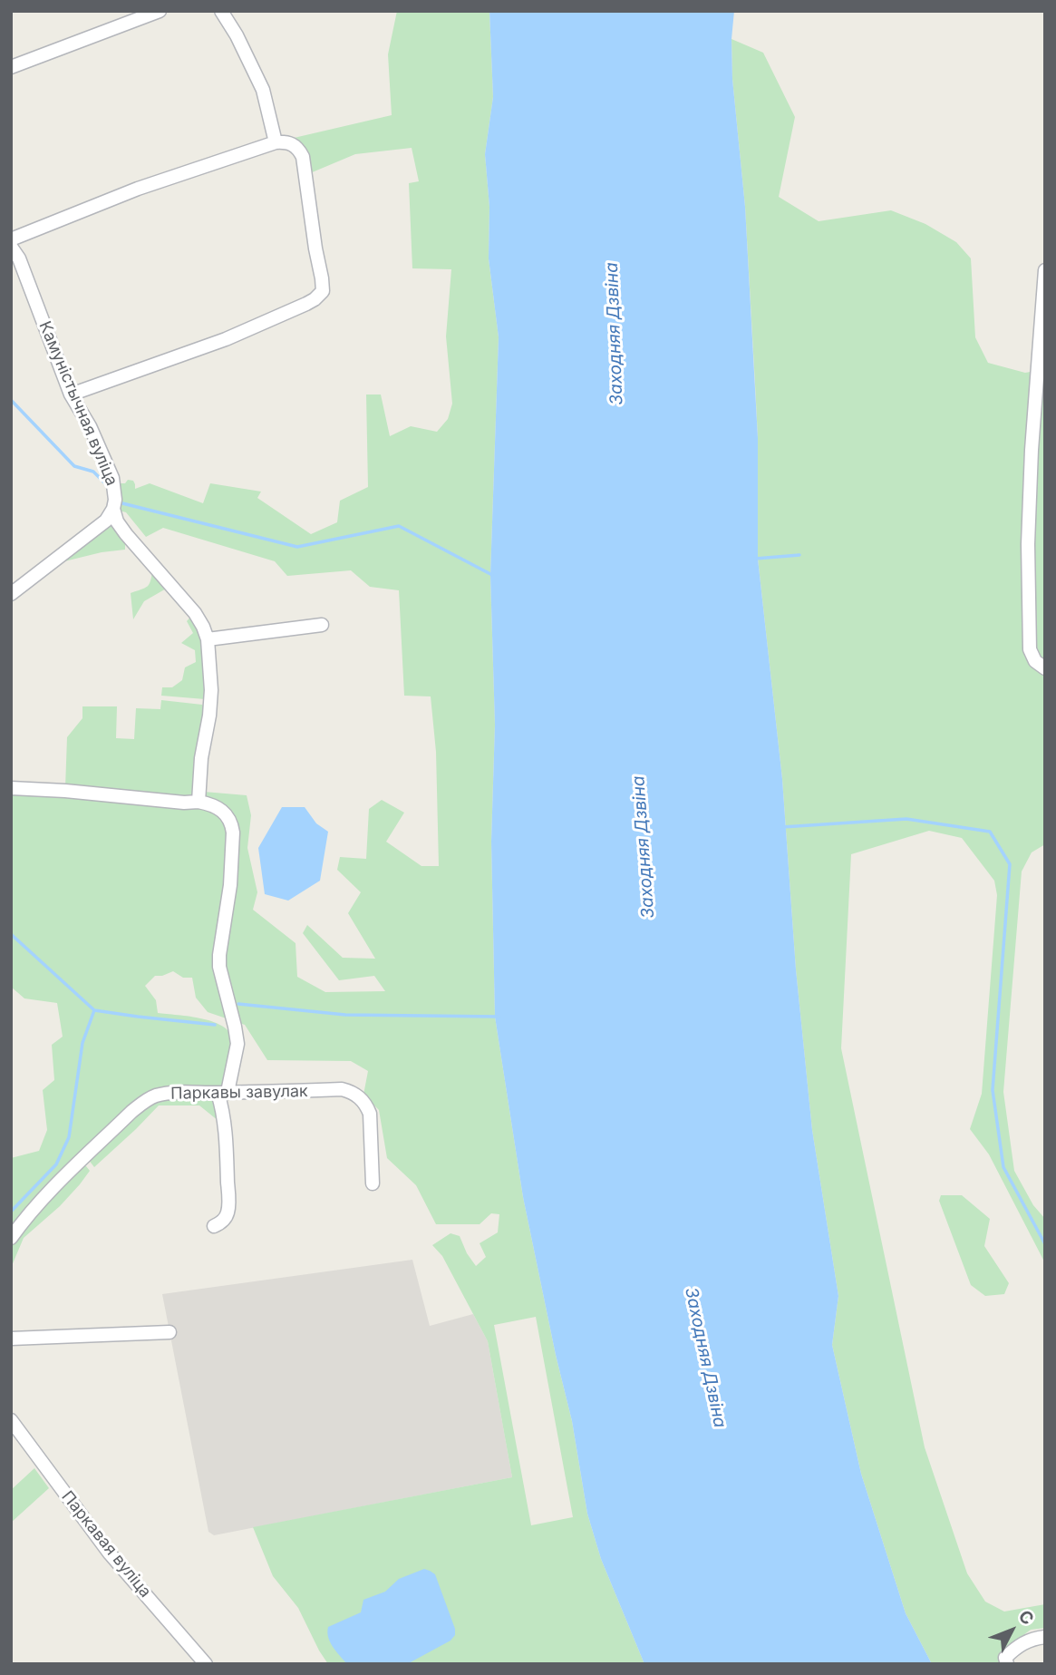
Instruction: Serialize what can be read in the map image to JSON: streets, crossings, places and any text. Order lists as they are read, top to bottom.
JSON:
{
  "streets": {
    "street": ["Камуністычная вуліца", "Паркавы завулак", "Паркавая вуліца"]
  },
  "water": ["Заходняя Дзвіна"],
  "north": "top right"
}
